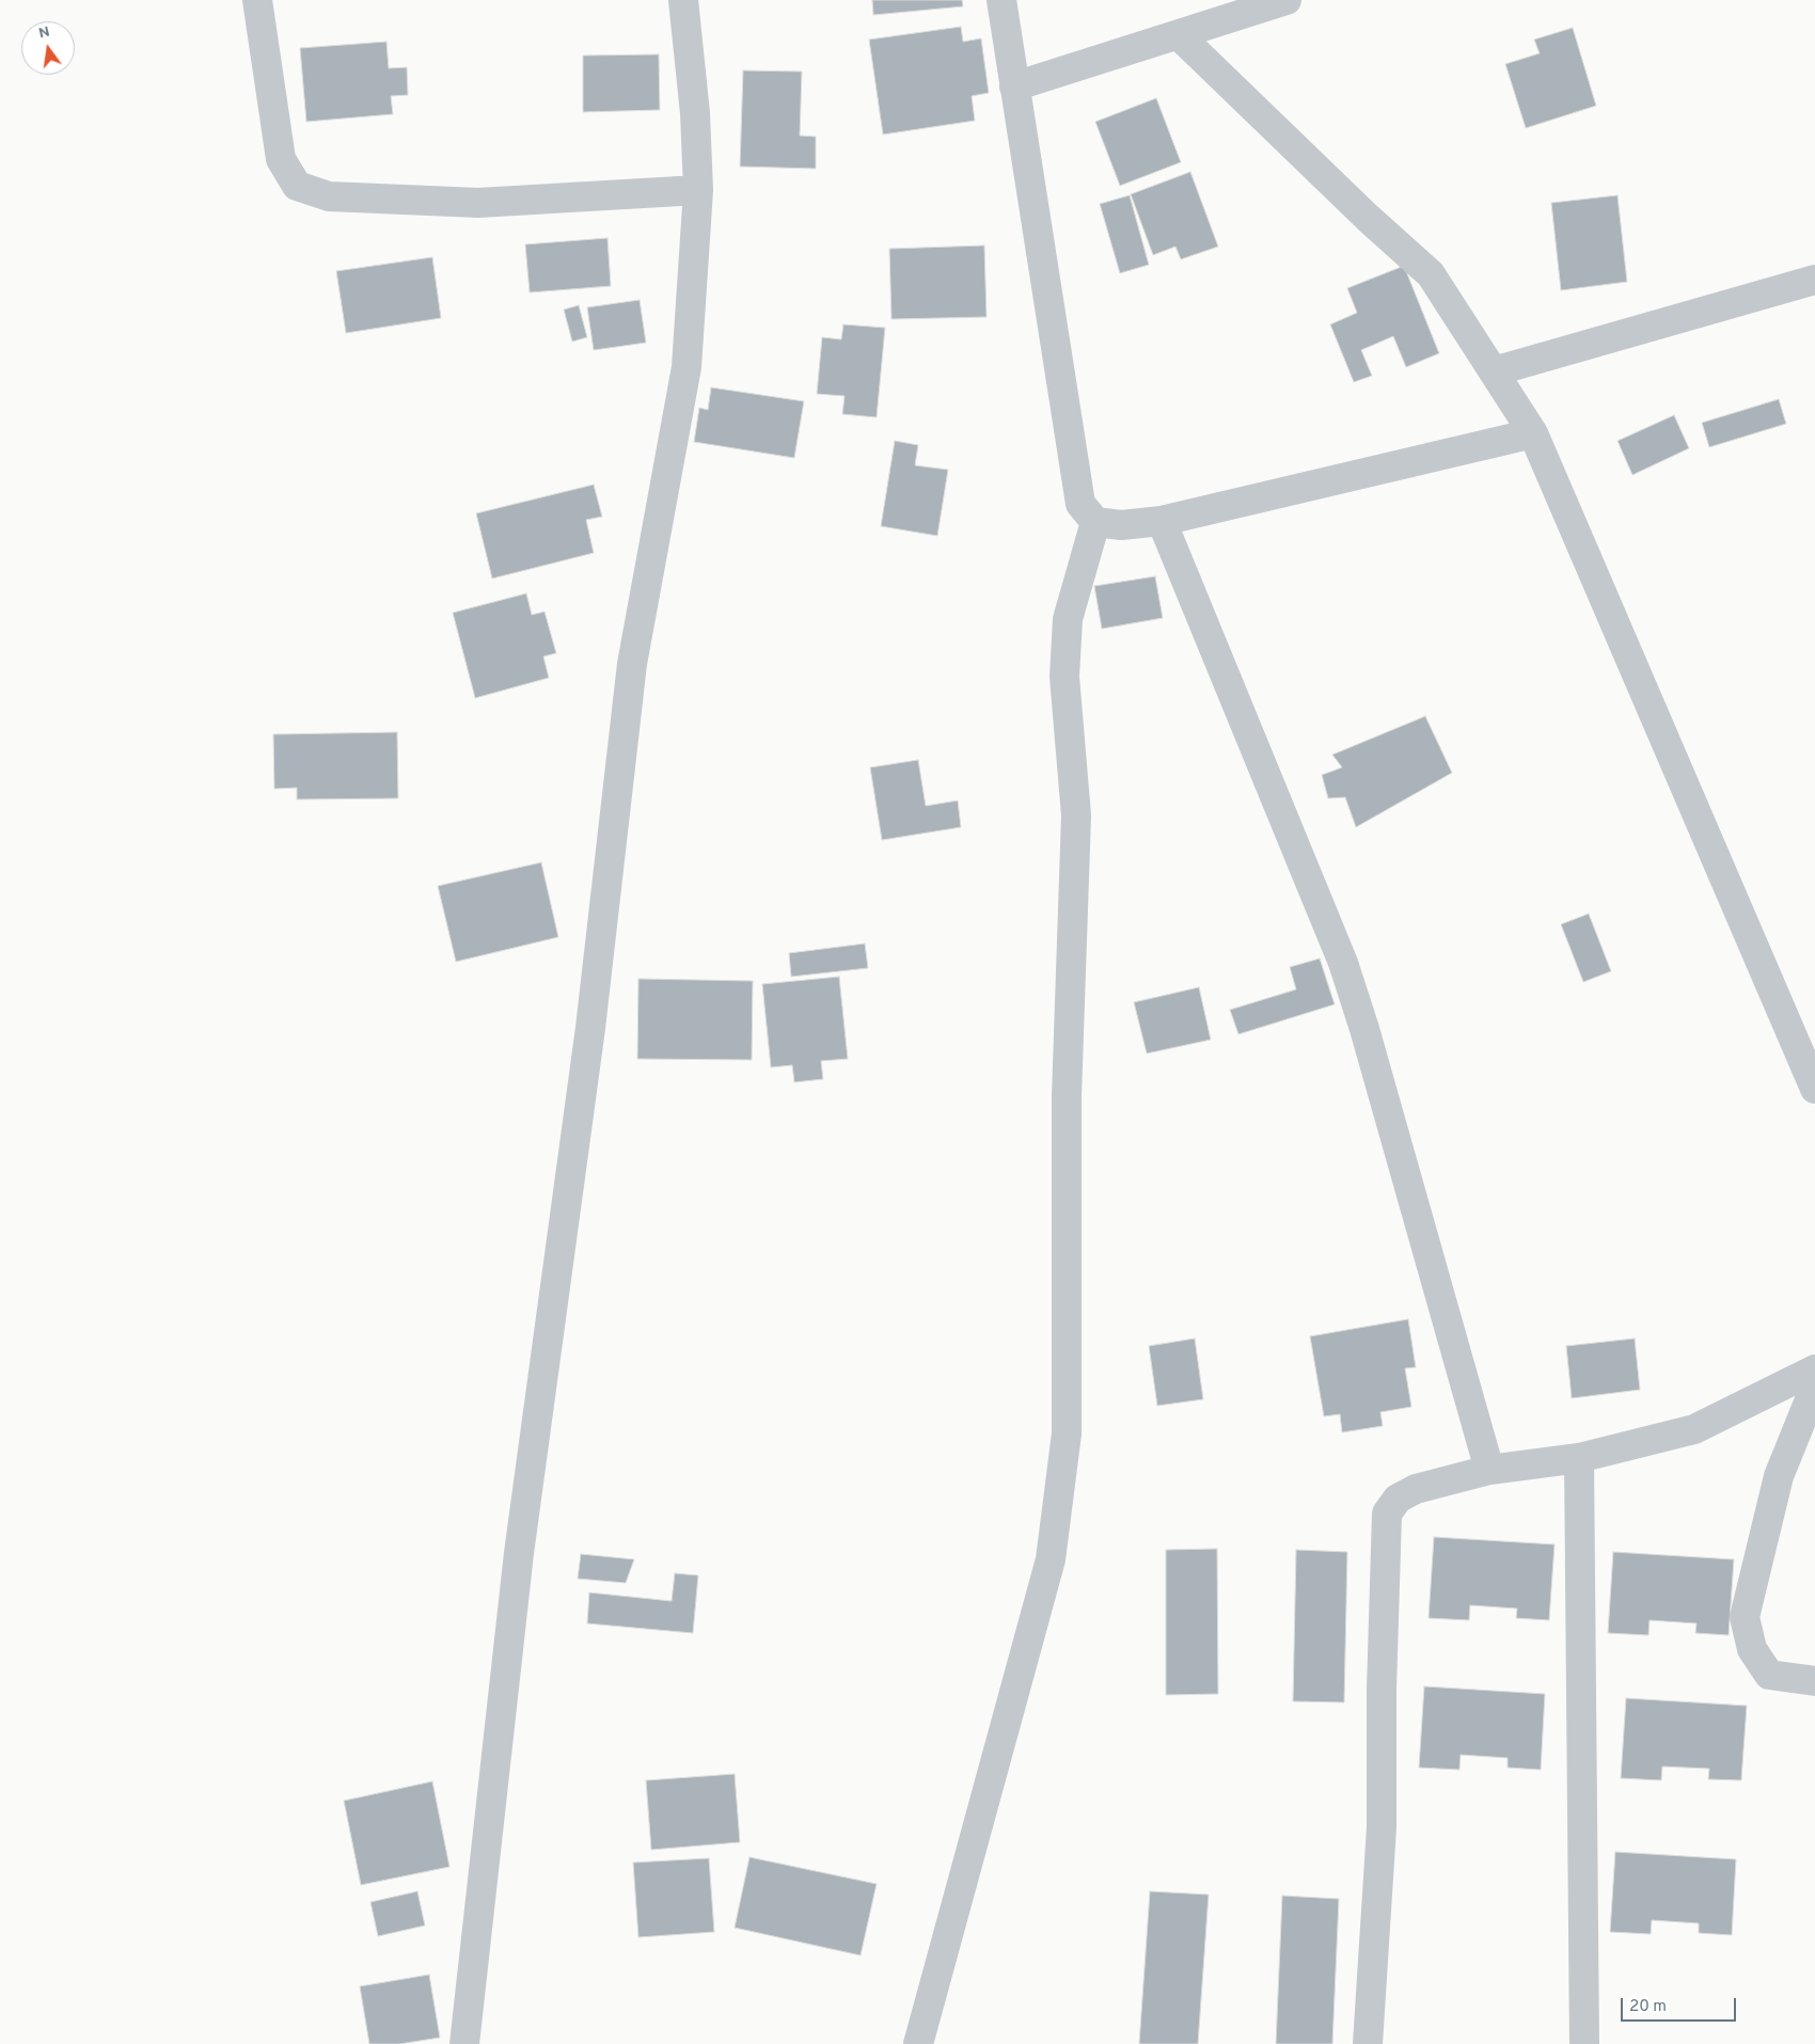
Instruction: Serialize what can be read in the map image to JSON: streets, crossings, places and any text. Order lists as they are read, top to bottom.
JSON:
{
  "scale_bar": "20 m",
  "north": "top"
}
